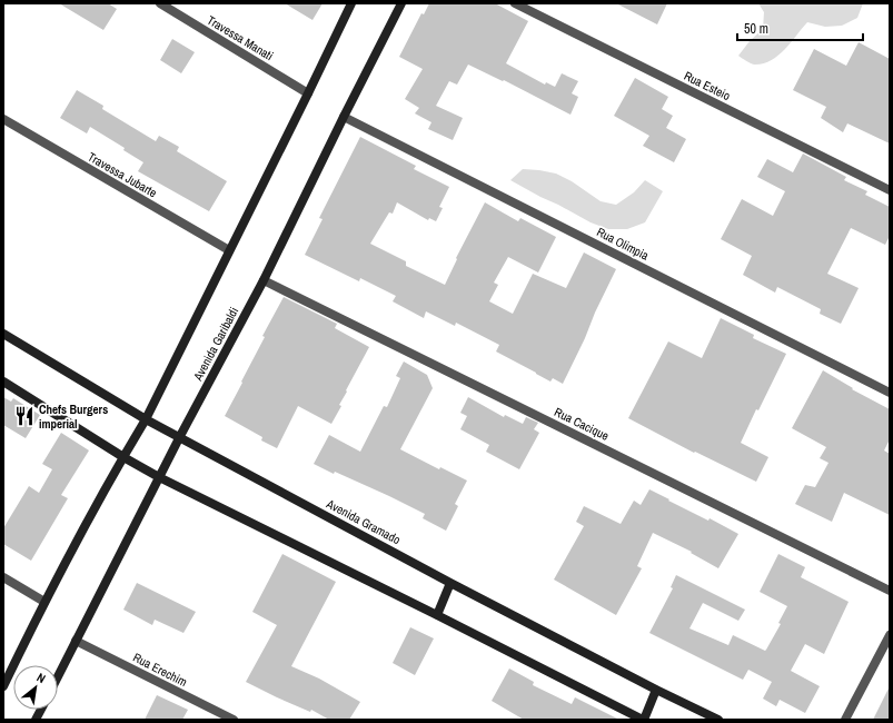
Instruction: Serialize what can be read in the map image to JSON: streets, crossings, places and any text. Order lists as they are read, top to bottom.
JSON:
{
  "streets": {
    "street": [
      "Travessa Manati",
      "Rua Esteio",
      "Travessa Jubarte",
      "Rua Olimpia",
      "Avenida Garibaldi",
      "Rua Cacique",
      "Avenida Gramado",
      "Rua Erechim"
    ]
  },
  "crossings": [
    ["Rua Olimpia", "Avenida Garibaldi"],
    ["Avenida Garibaldi", "Rua Cacique"],
    ["Avenida Garibaldi", "Avenida Gramado"],
    ["Avenida Garibaldi", "Rua Erechim"]
  ],
  "places": {
    "restaurant": ["Chefs Burgers imperial"]
  },
  "scale_bar": "50 m",
  "north": "top right"
}
